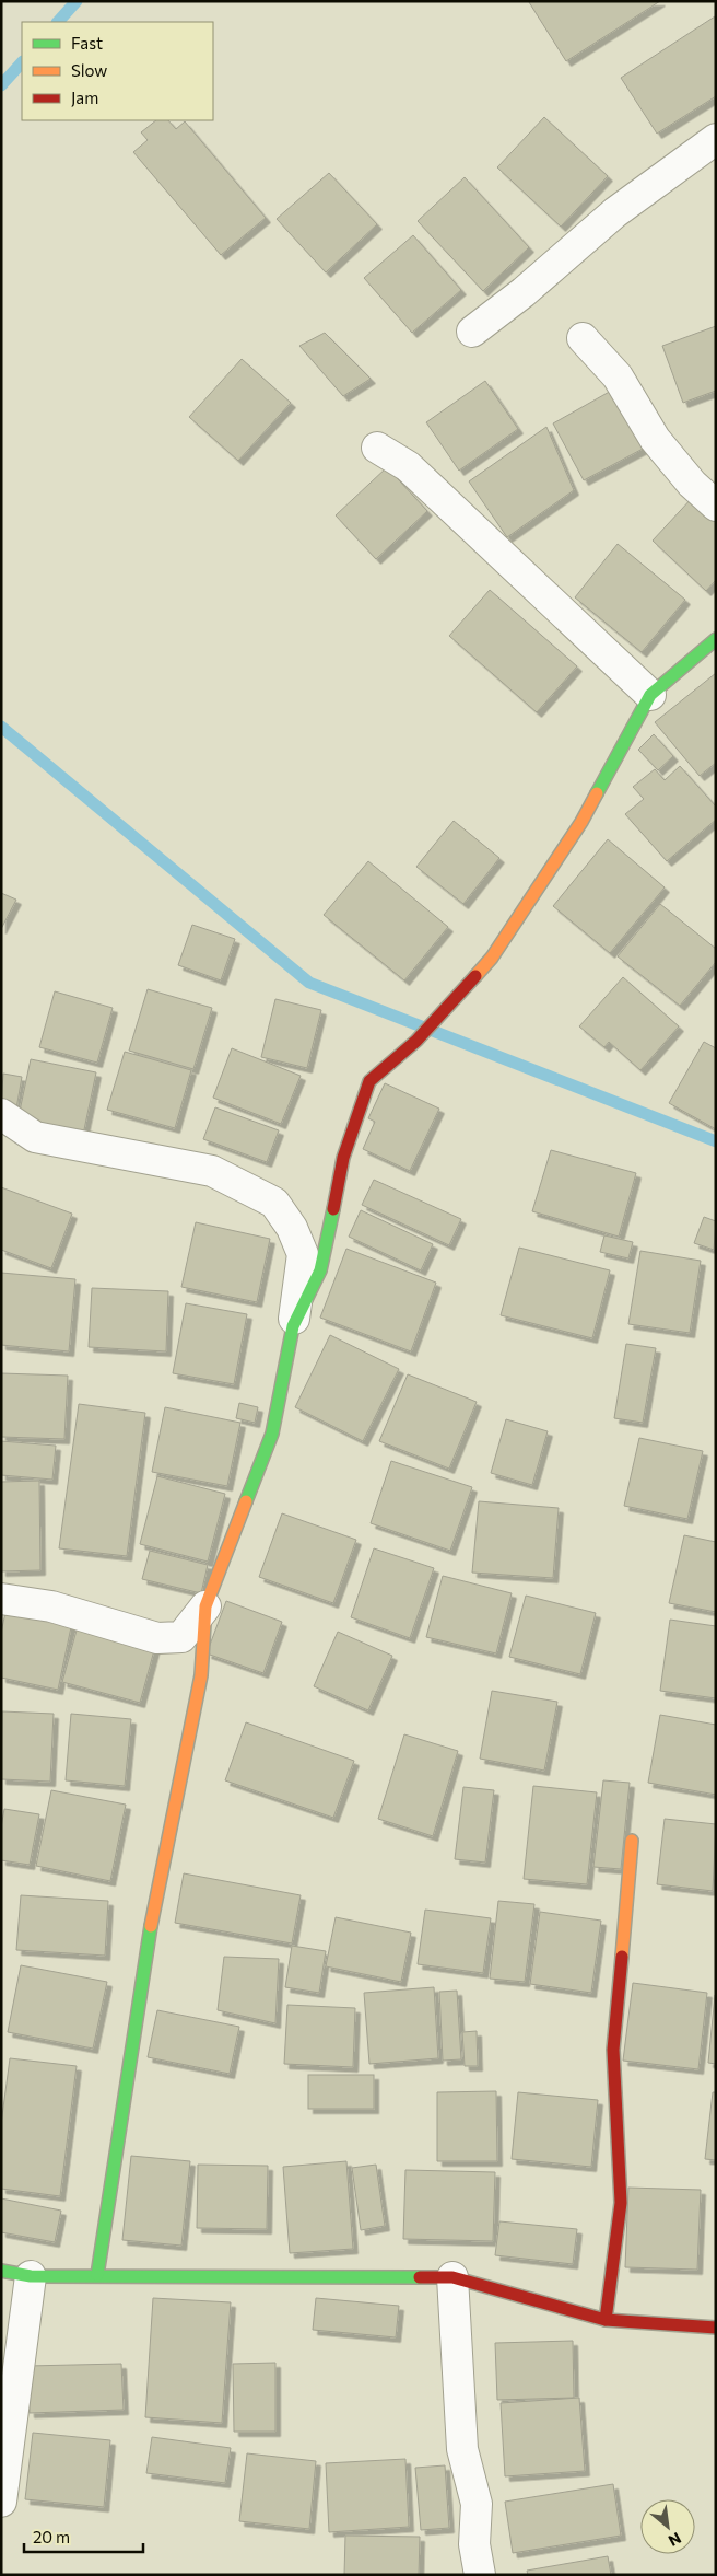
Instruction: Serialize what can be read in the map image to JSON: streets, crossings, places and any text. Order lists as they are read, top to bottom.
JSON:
{
  "legend": ["Fast", "Slow", "Jam"],
  "scale_bar": "20 m",
  "north": "bottom right"
}
